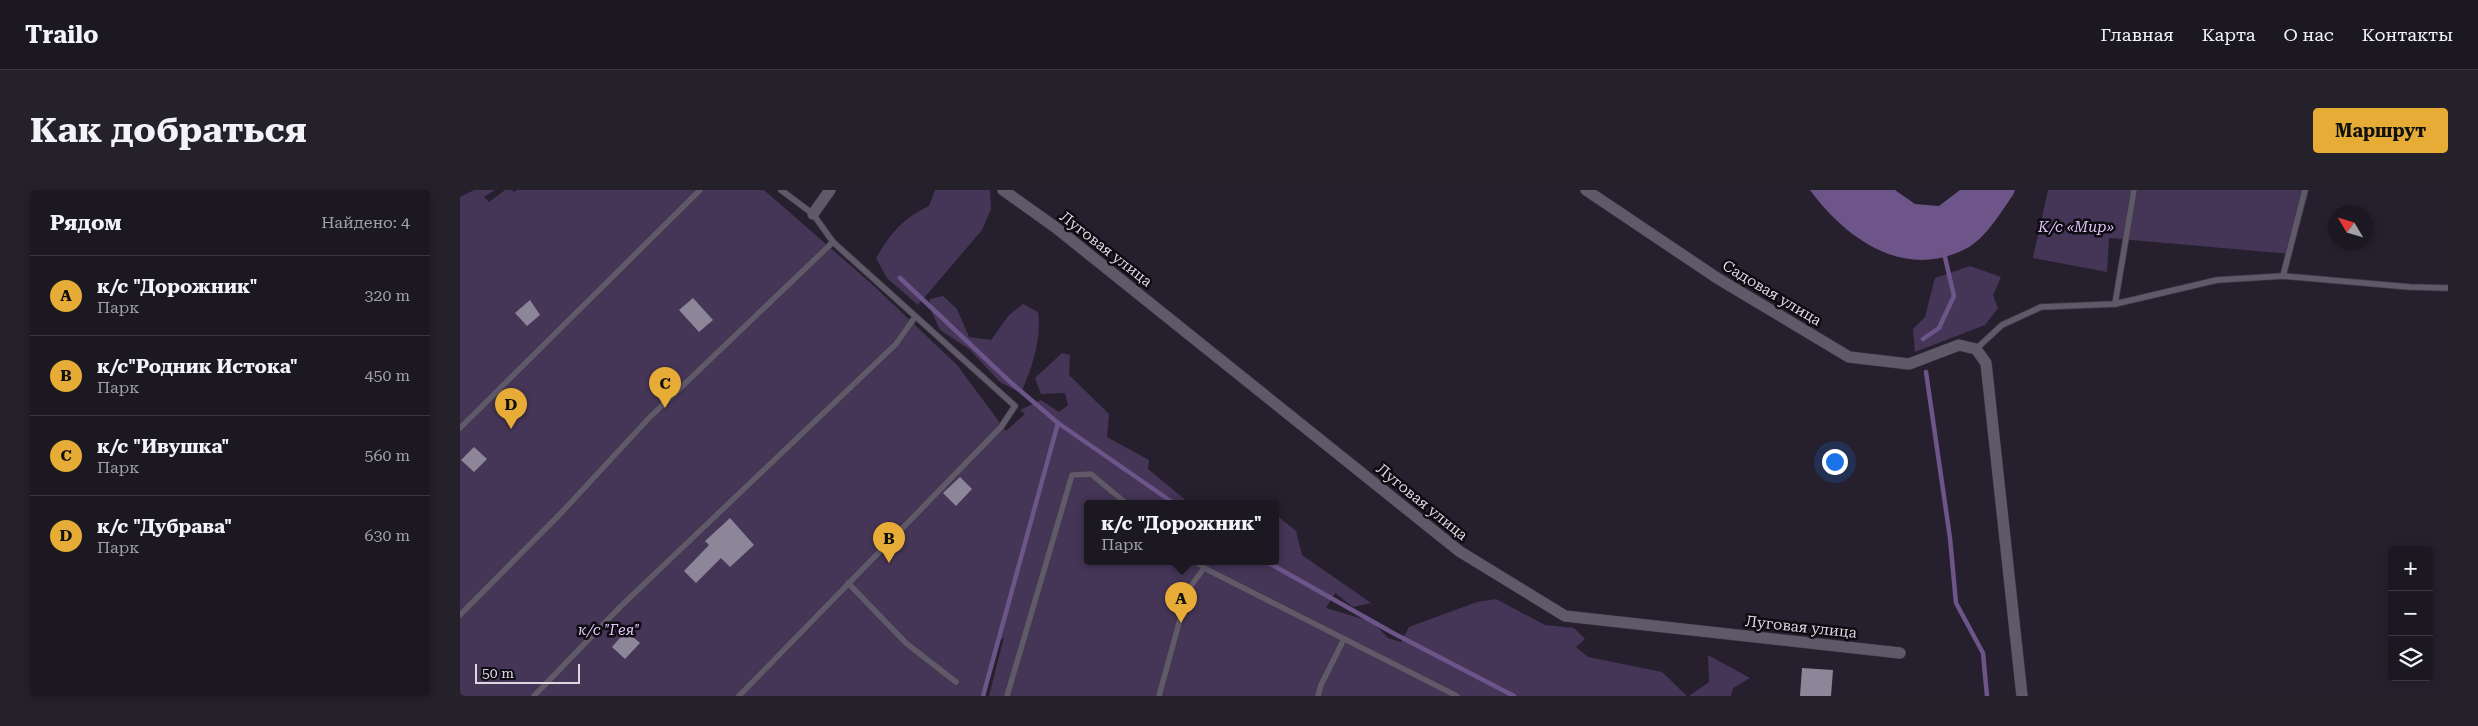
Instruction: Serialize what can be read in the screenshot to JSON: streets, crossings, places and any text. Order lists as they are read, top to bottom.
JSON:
{
  "streets": {
    "street": ["Луговая улица", "Садовая улица"]
  },
  "parks": ["К/с «Мир»", "к/с \"Гея\""],
  "scale_bar": "50 m",
  "north": "top left",
  "page": {
    "header": "Trailo",
    "nav": [
      "Главная",
      "Карта",
      "О нас",
      "Контакты"
    ],
    "buttons": "Маршрут",
    "title": "Как добраться",
    "heading": ["Рядом", "Найдено: 4"],
    "list": [
      {
        "mark": "A",
        "name": "к/с \"Дорожник\"",
        "note": "Парк",
        "value": "320 m"
      },
      {
        "mark": "B",
        "name": "к/с\"Родник Истока\"",
        "note": "Парк",
        "value": "450 m"
      },
      {
        "mark": "C",
        "name": "к/с \"Ивушка\"",
        "note": "Парк",
        "value": "560 m"
      },
      {
        "mark": "D",
        "name": "к/с \"Дубрава\"",
        "note": "Парк",
        "value": "630 m"
      }
    ],
    "pins": [
      "C",
      "D",
      "B",
      "A"
    ],
    "popup": ["к/с \"Дорожник\"", "Парк"],
    "map_buttons": ["+", "−"],
    "scale": "50 m"
  }
}
